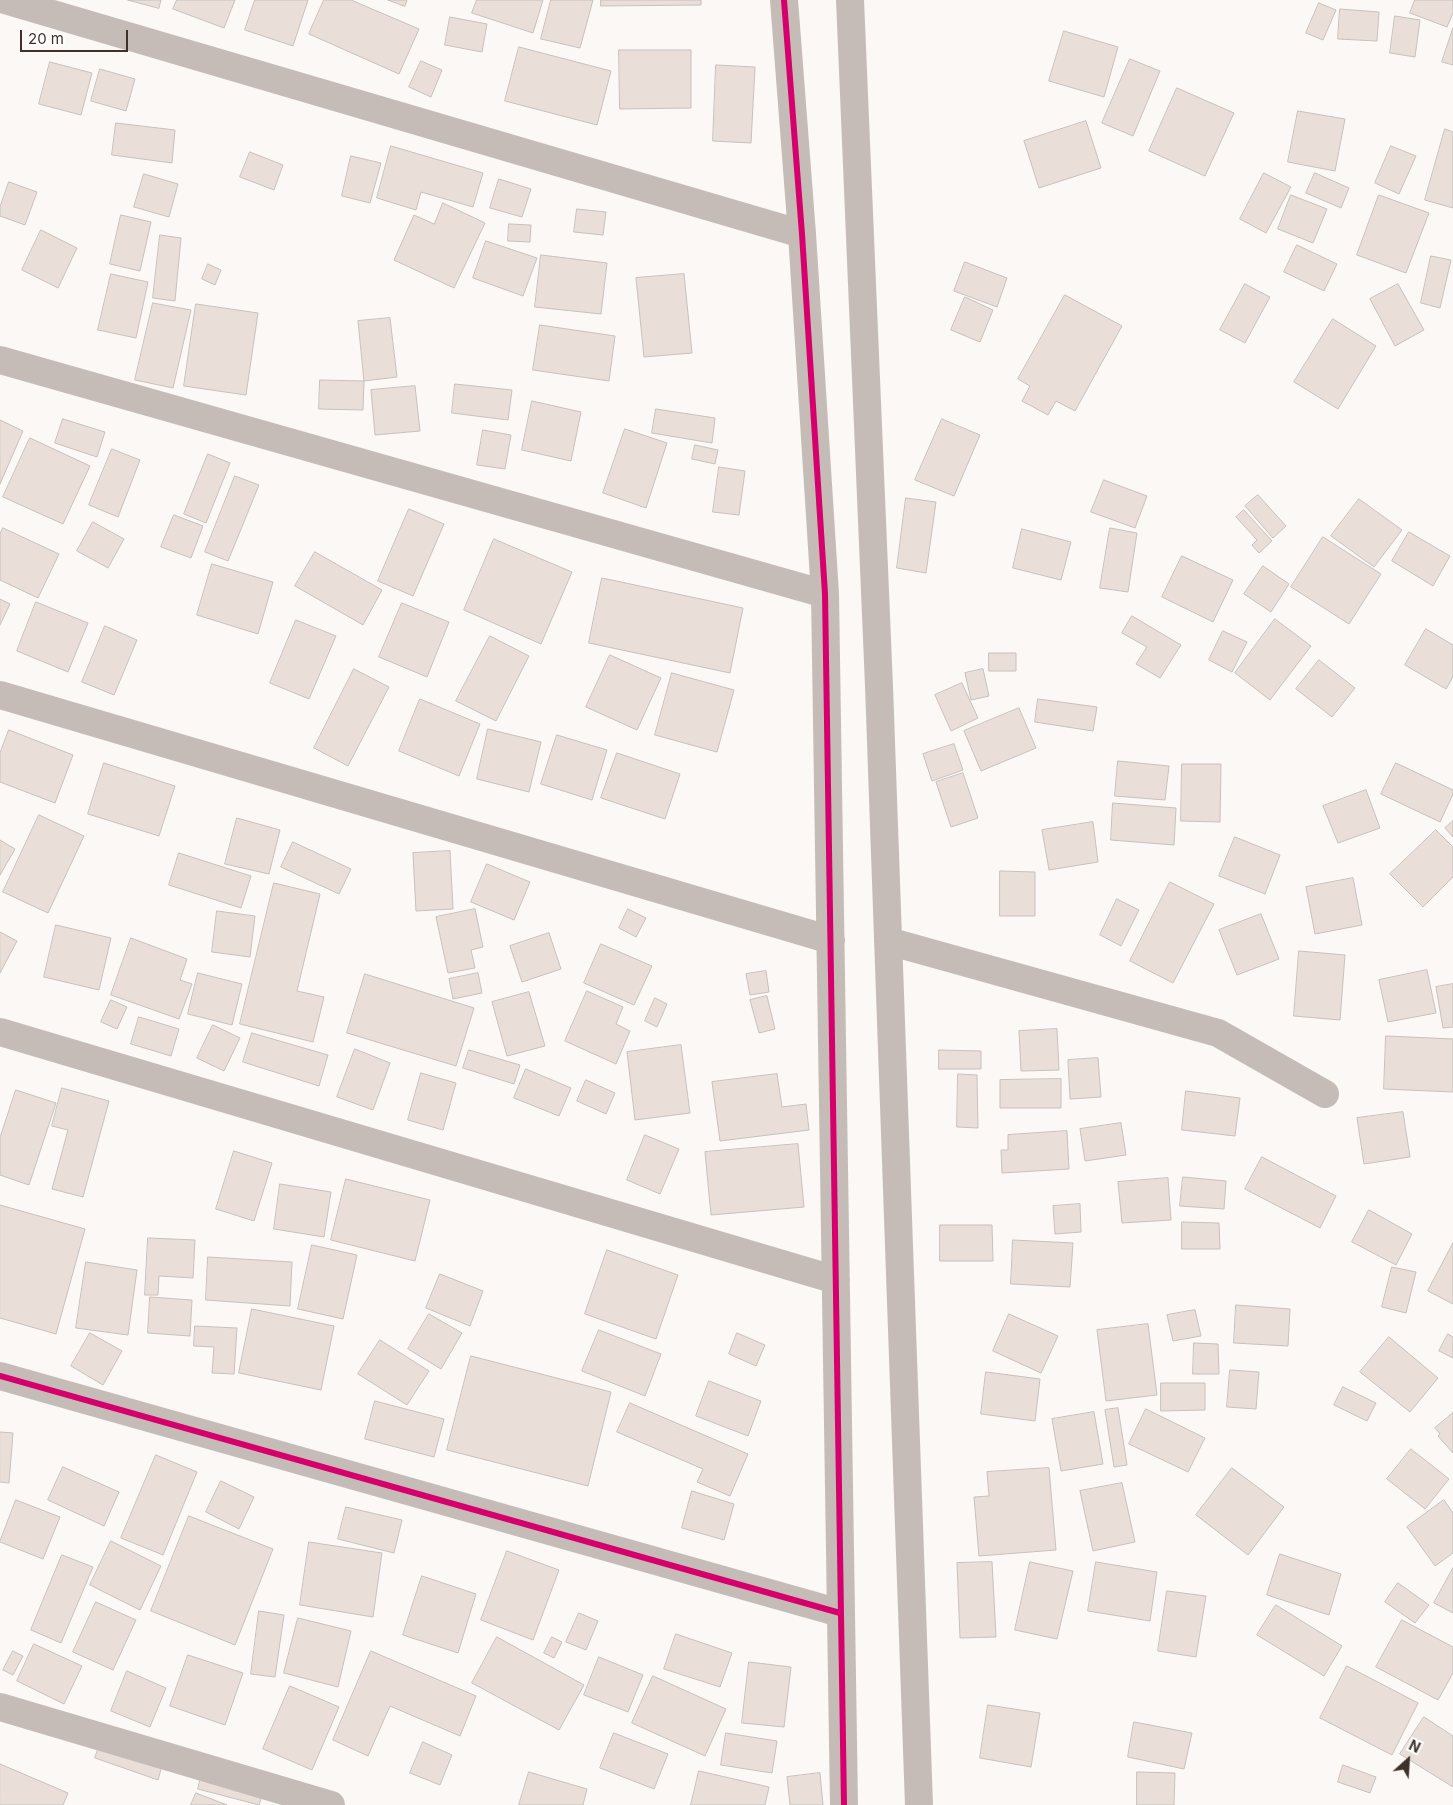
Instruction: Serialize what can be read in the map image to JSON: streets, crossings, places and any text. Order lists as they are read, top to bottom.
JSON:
{
  "scale_bar": "20 m",
  "north": "top right"
}
